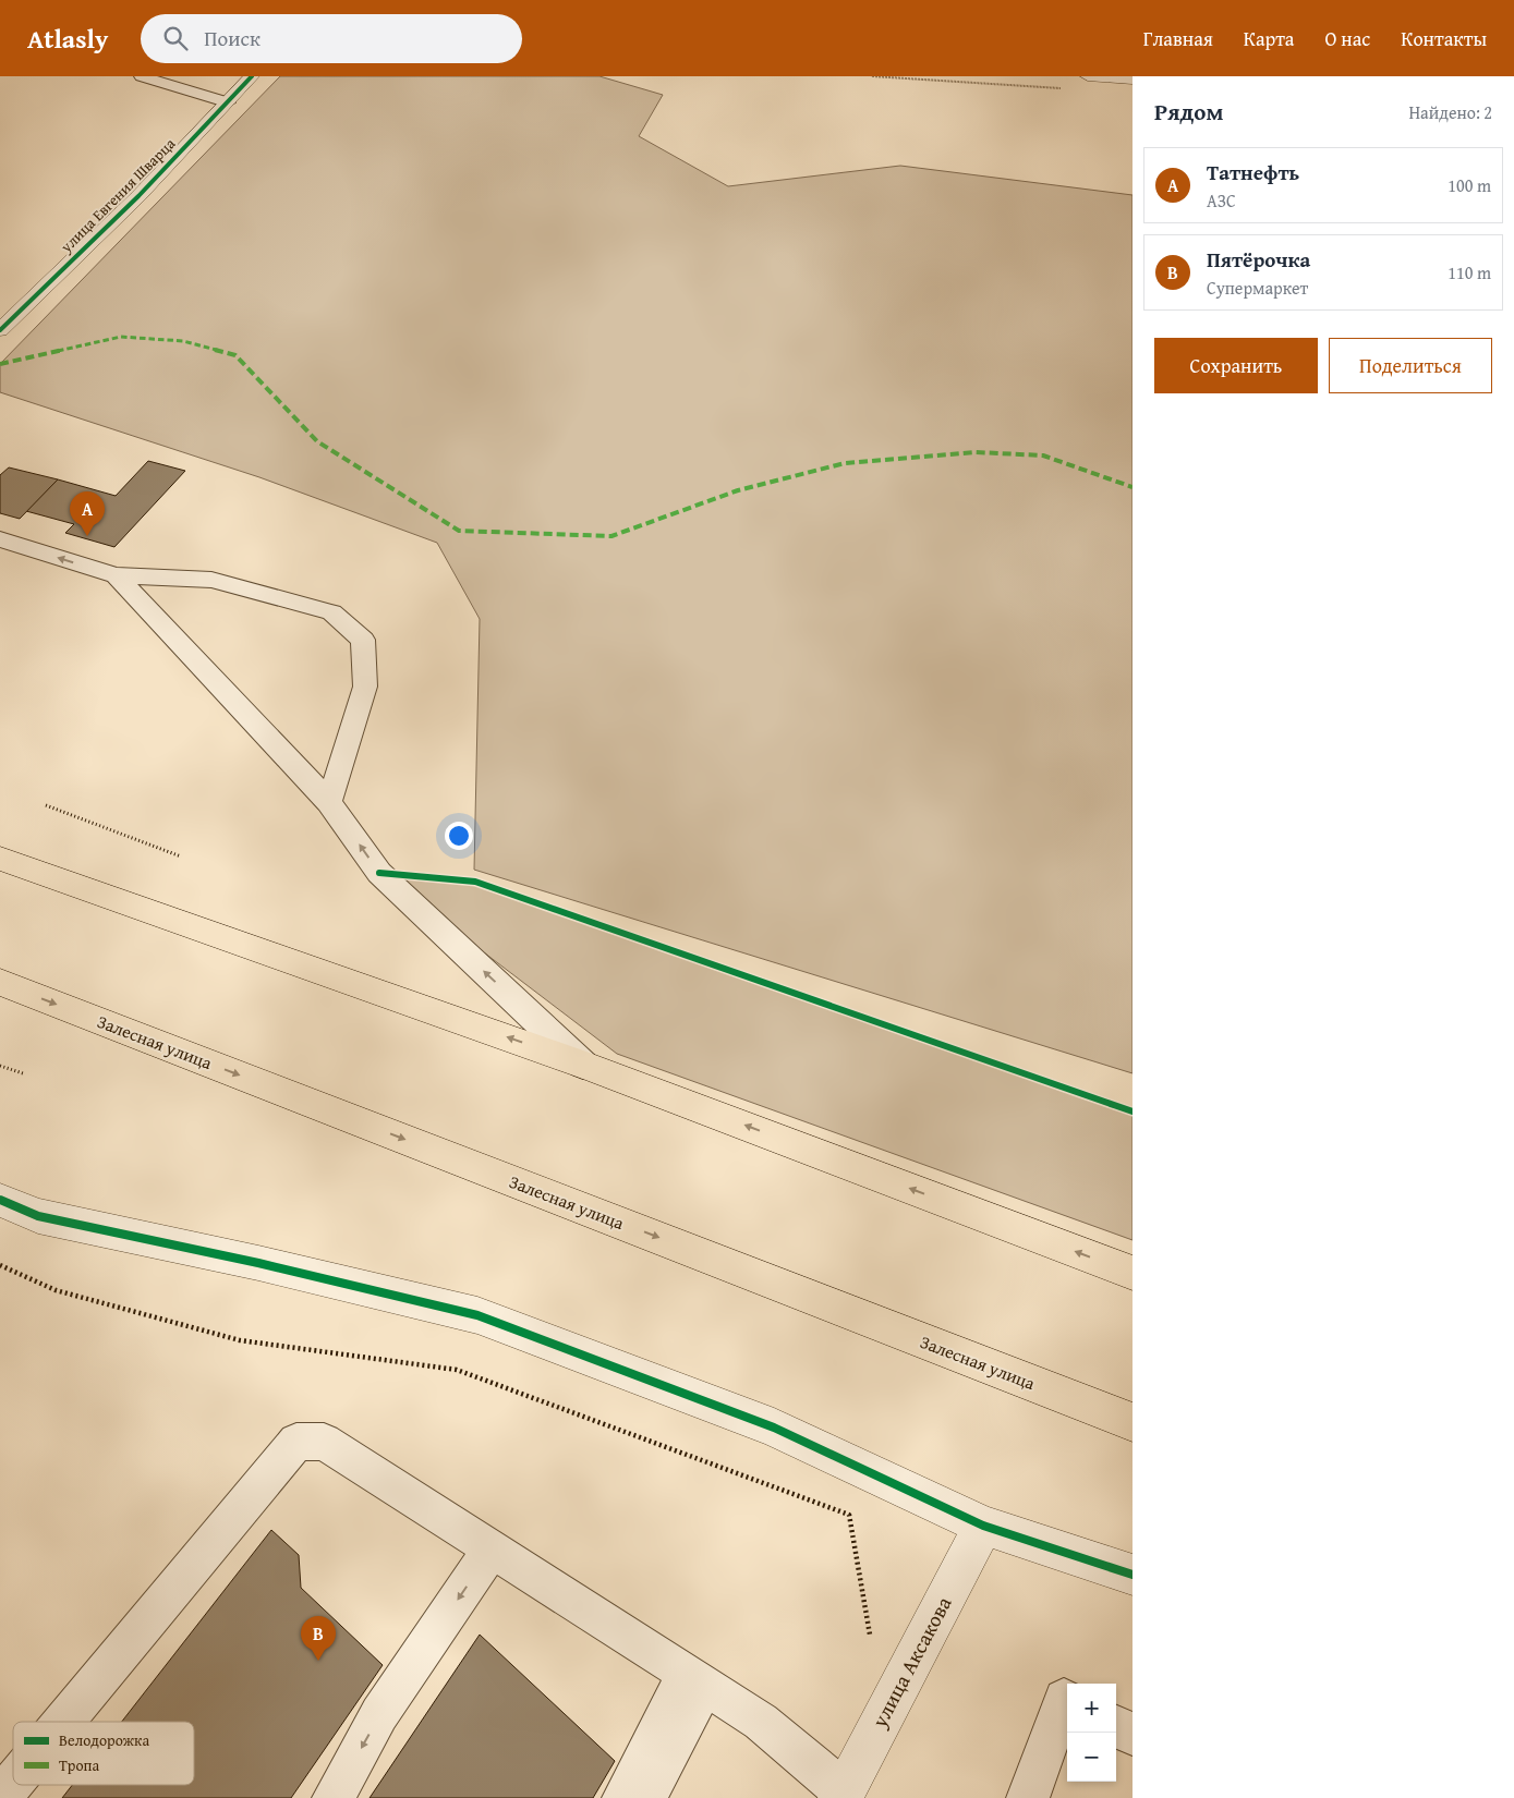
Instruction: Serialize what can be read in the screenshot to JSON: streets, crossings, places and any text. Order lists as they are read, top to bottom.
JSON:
{
  "streets": {
    "main road": ["Залесная улица"],
    "street": ["улица Евгения Шварца", "улица Аксакова"]
  },
  "legend": ["Велодорожка", "Тропа"],
  "page": {
    "header": "Atlasly",
    "search": "Поиск",
    "nav": [
      "Главная",
      "Карта",
      "О нас",
      "Контакты"
    ],
    "heading": ["Рядом", "Найдено: 2"],
    "list": [
      {
        "mark": "A",
        "name": "Татнефть",
        "note": "АЗС",
        "value": "100 m"
      },
      {
        "mark": "B",
        "name": "Пятёрочка",
        "note": "Супермаркет",
        "value": "110 m"
      }
    ],
    "buttons": ["Сохранить", "Поделиться"],
    "pins": ["A", "B"],
    "map_buttons": ["+", "−"]
  }
}
